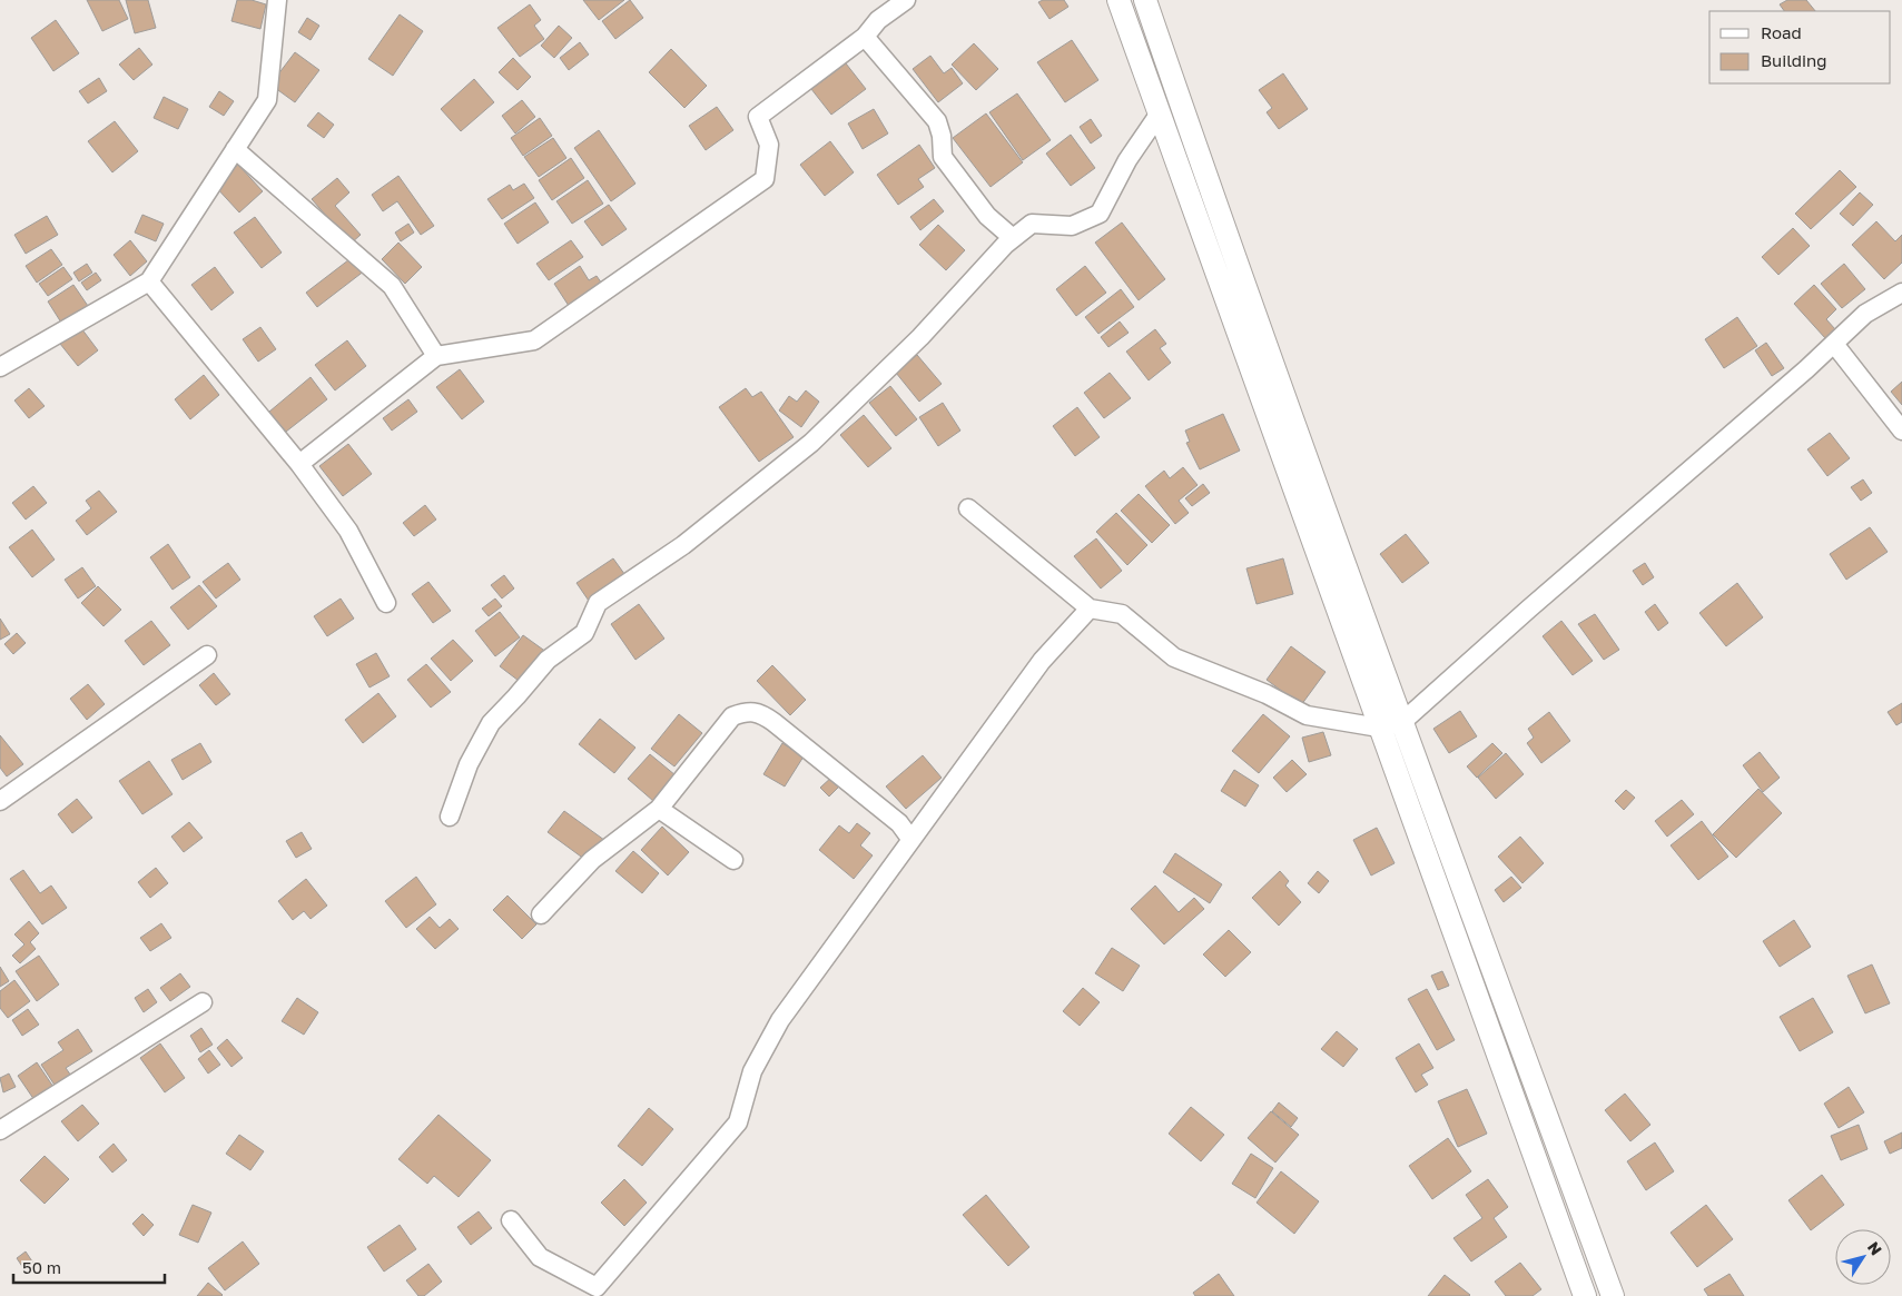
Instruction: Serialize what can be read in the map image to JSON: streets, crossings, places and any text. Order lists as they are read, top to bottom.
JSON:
{
  "legend": ["Road", "Building"],
  "scale_bar": "50 m",
  "north": "top right"
}
